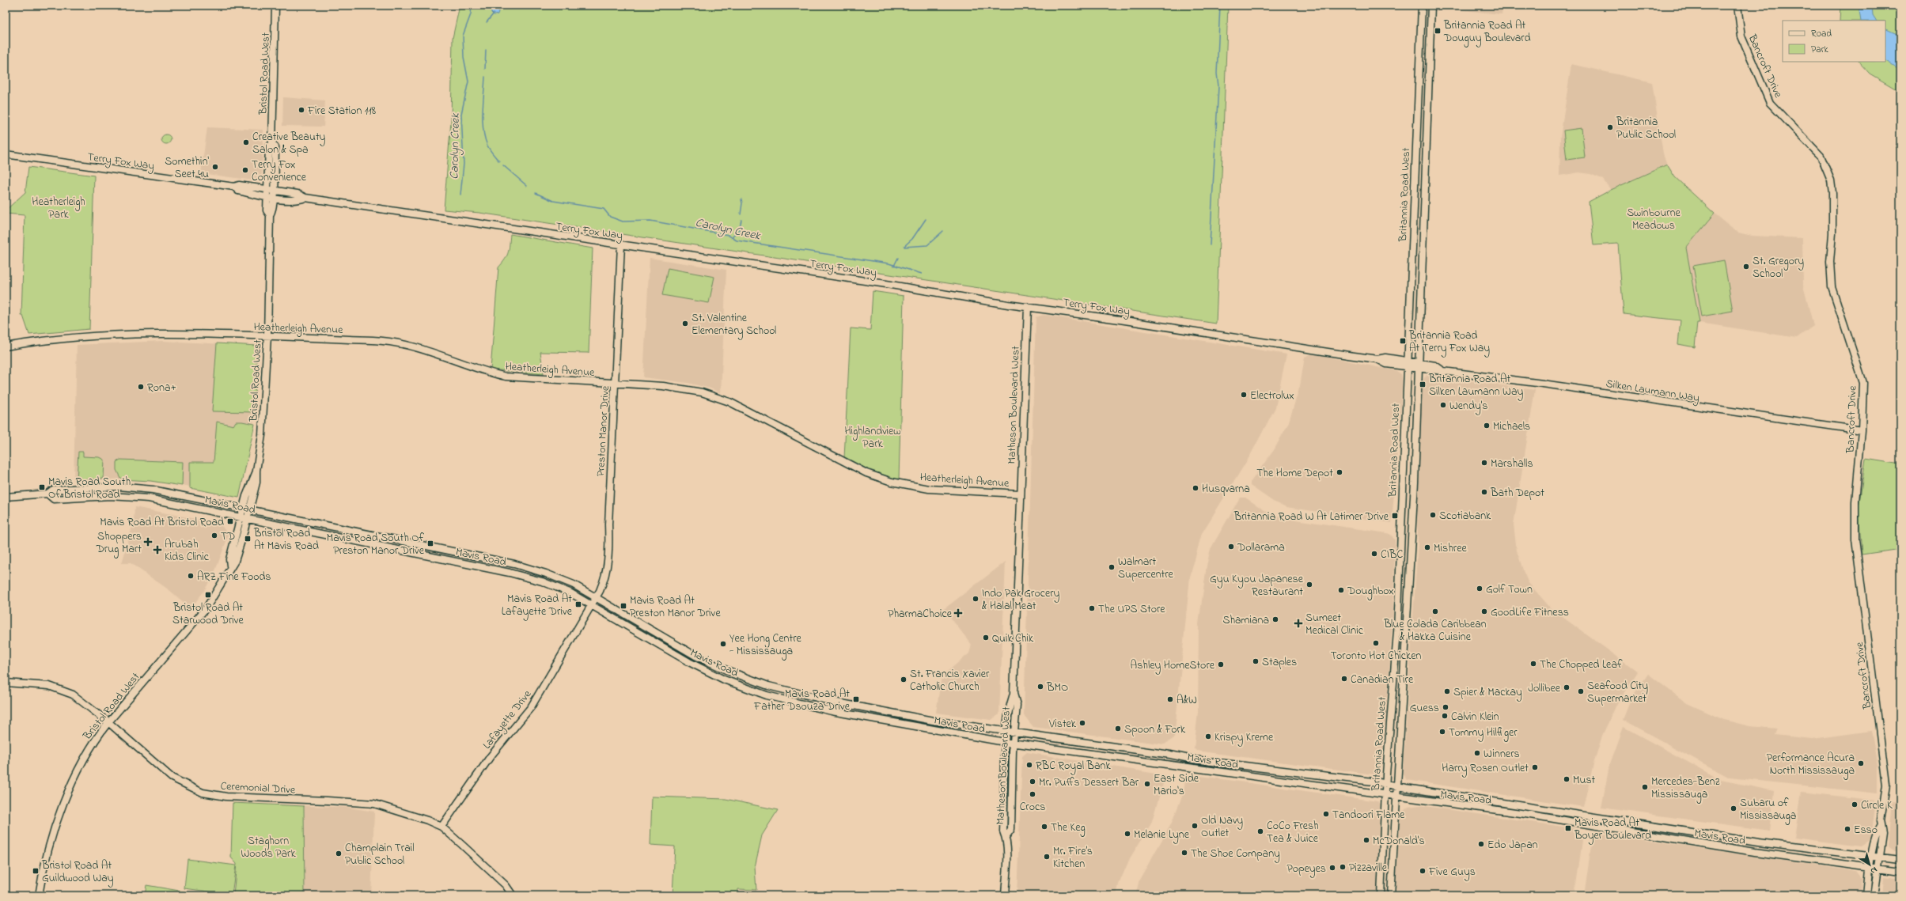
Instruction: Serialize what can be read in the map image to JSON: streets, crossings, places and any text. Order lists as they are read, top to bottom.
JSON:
{
  "streets": {
    "street": [
      "Bancroft Drive",
      "Bristol Road West",
      "Terry Fox Way",
      "Britannia Road West",
      "Heatherleigh Avenue",
      "Silken Laumann Way",
      "Matheson Boulevard West",
      "Preston Manor Drive",
      "Mavis Road",
      "Lafayette Drive",
      "Ceremonial Drive"
    ]
  },
  "crossings": [
    ["Bancroft Drive", "Silken Laumann Way"],
    ["Bancroft Drive", "Mavis Road"],
    ["Bristol Road West", "Terry Fox Way"],
    ["Bristol Road West", "Heatherleigh Avenue"],
    ["Bristol Road West", "Mavis Road"],
    ["Bristol Road West", "Ceremonial Drive"],
    ["Terry Fox Way", "Britannia Road West"],
    ["Terry Fox Way", "Silken Laumann Way"],
    ["Terry Fox Way", "Matheson Boulevard West"],
    ["Terry Fox Way", "Preston Manor Drive"],
    ["Britannia Road West", "Silken Laumann Way"],
    ["Britannia Road West", "Mavis Road"],
    ["Heatherleigh Avenue", "Matheson Boulevard West"],
    ["Heatherleigh Avenue", "Preston Manor Drive"],
    ["Matheson Boulevard West", "Mavis Road"],
    ["Preston Manor Drive", "Mavis Road"],
    ["Preston Manor Drive", "Lafayette Drive"],
    ["Mavis Road", "Lafayette Drive"],
    ["Lafayette Drive", "Ceremonial Drive"]
  ],
  "water": ["Carolyn Creek"],
  "parks": [
    "Heatherleigh Park",
    "Swinbourne Meadows",
    "Highlandview Park",
    "Staghorn Woods Park"
  ],
  "places": {
    "transit": [
      "Britannia Road At Douguy Boulevard",
      "Britannia Road At Terry Fox Way",
      "Britannia Road At Silken Laumann Way",
      "Mavis Road South Of Bristol Road",
      "Britannia Road W At Latimer Drive",
      "Mavis Road At Bristol Road",
      "Bristol Road At Mavis Road",
      "Mavis Road South Of Preston Manor Drive",
      "Bristol Road At Starwood Drive",
      "Mavis Road At Lafayette Drive",
      "Mavis Road At Preston Manor Drive",
      "Mavis Road At Father Dsouza Drive",
      "Mavis Road At Boyer Boulevard",
      "Bristol Road At Guildwood Way"
    ],
    "other": [
      "Fire Station 118",
      "Britannia Public School",
      "Creative Beauty Salon & Spa",
      "Somethin' Seet 4u",
      "Terry Fox Convenience",
      "St. Gregory School",
      "St. Valentine Elementary School",
      "Rona+",
      "Electrolux",
      "Wendy's",
      "Michaels",
      "Marshalls",
      "The Home Depot",
      "Husqvarna",
      "Bath Depot",
      "Scotiabank",
      "TD",
      "Dollarama",
      "Mishree",
      "CIBC",
      "Walmart Supercentre",
      "ARZ Fine Foods",
      "Gyu Kyou Japanese Restaurant",
      "Golf Town",
      "Doughbox",
      "Indo Pak Grocery & Halal Meat",
      "The UPS Store",
      "Blue Colada Caribbean & Hakka Cuisine",
      "GoodLife Fitness",
      "Shamiana",
      "Quik Chik",
      "Toronto Hot Chicken",
      "Yee Hong Centre - Mississauga",
      "Staples",
      "The Chopped Leaf",
      "Ashley HomeStore",
      "Canadian Tire",
      "St. Francis Xavier Catholic Church",
      "BMO",
      "Jollibee",
      "Spier & Mackay",
      "Seafood City Supermarket",
      "A&W",
      "Guess",
      "Calvin Klein",
      "Vistek",
      "Spoon & Fork",
      "Tommy Hilfiger",
      "Krispy Kreme",
      "Winners",
      "Performance Acura North Mississauga",
      "RBC Royal Bank",
      "Harry Rosen Outlet",
      "Must",
      "Mr. Puffs Dessert Bar",
      "East Side Mario's",
      "Mercedes-Benz Mississauga",
      "Crocs",
      "Circle K",
      "Subaru of Mississauga",
      "Tandoori Flame",
      "Old Navy Outlet",
      "The Keg",
      "Esso",
      "CoCo Fresh Tea & Juice",
      "Melanie Lyne",
      "McDonald's",
      "Edo Japan",
      "The Shoe Company",
      "Champlain Trail Public School",
      "Mr. Fire’s Kitchen",
      "Pizzaville",
      "Popeyes",
      "Five Guys"
    ],
    "health": [
      "Shoppers Drug Mart",
      "Arubah Kids Clinic",
      "PharmaChoice",
      "Sumeet Medical Clinic"
    ]
  },
  "legend": ["Road", "Park"],
  "north": "bottom right"
}
